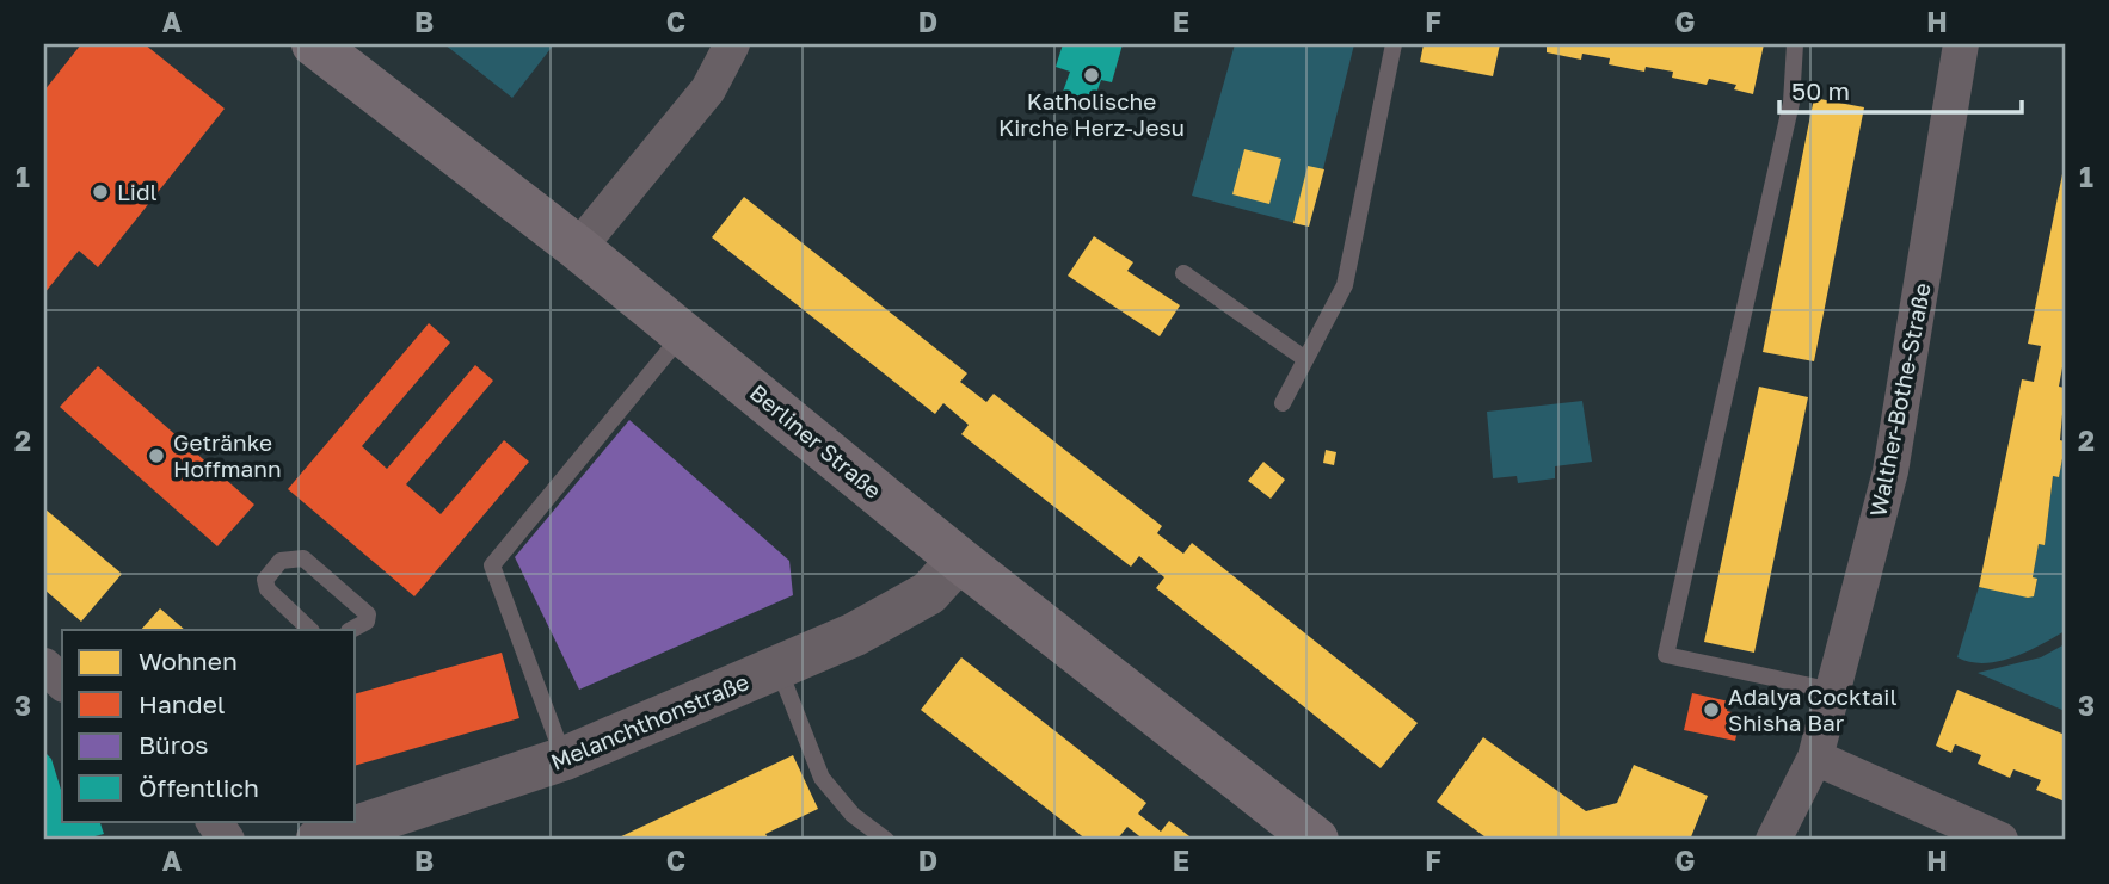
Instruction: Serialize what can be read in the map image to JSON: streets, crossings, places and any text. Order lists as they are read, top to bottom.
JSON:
{
  "streets": {
    "main road": ["Berliner Straße"],
    "street": ["Walther-Bothe-Straße", "Melanchthonstraße"]
  },
  "crossings": [
    ["Berliner Straße", "Melanchthonstraße"]
  ],
  "places": [
    "Katholische Kirche Herz-Jesu",
    "Lidl",
    "Getränke Hoffmann",
    "Adalya Cocktail Shisha Bar"
  ],
  "legend": [
    "Wohnen",
    "Handel",
    "Büros",
    "Öffentlich"
  ],
  "scale_bar": "50 m",
  "grid": {
    "columns": [
      "A",
      "B",
      "C",
      "D",
      "E",
      "F",
      "G",
      "H"
    ],
    "rows": ["1", "2", "3"]
  }
}
